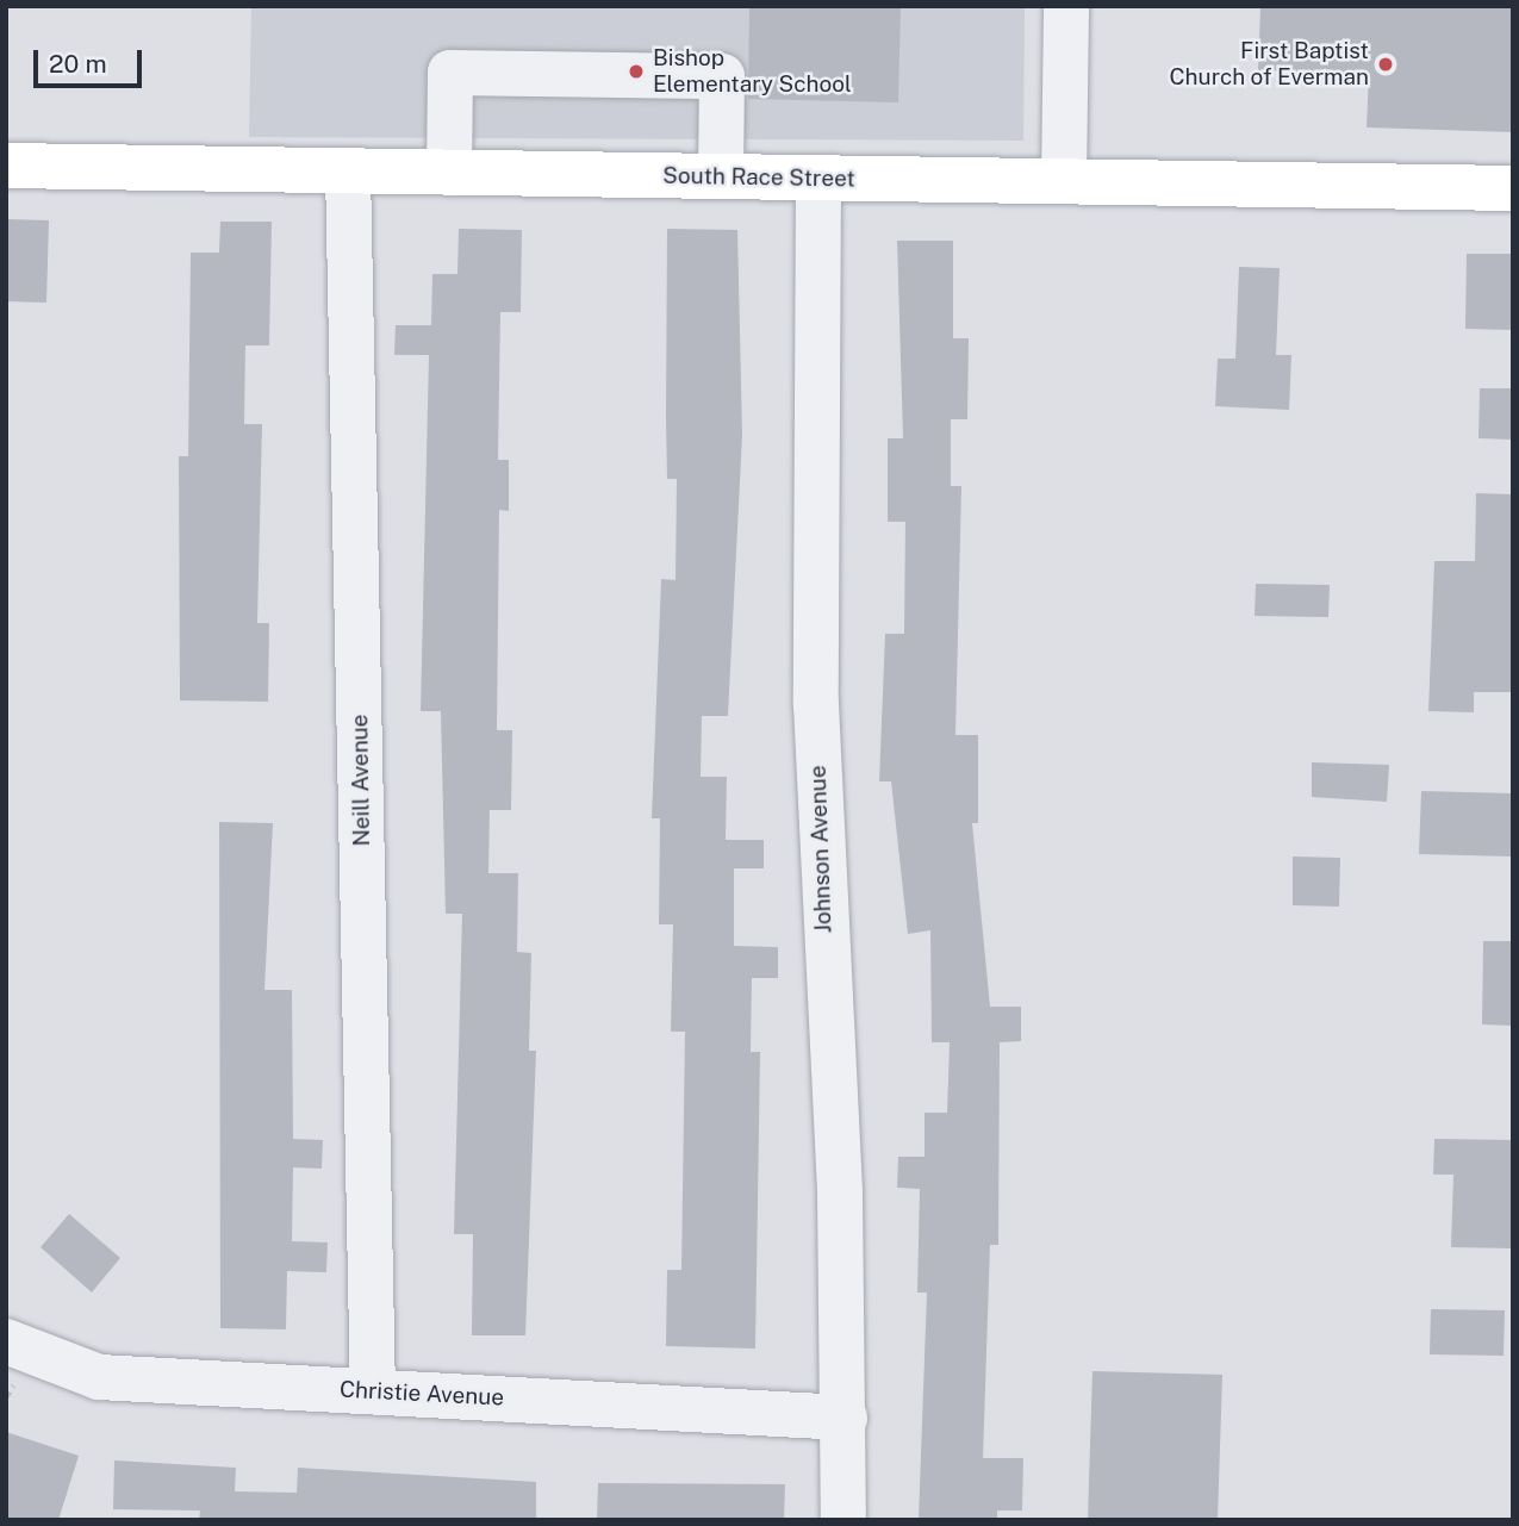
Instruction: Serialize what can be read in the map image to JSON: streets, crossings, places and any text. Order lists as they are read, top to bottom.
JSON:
{
  "streets": {
    "main road": ["South Race Street"],
    "street": ["Neill Avenue", "Johnson Avenue", "Christie Avenue"]
  },
  "crossings": [
    ["South Race Street", "Neill Avenue"],
    ["South Race Street", "Johnson Avenue"],
    ["Neill Avenue", "Christie Avenue"],
    ["Johnson Avenue", "Christie Avenue"]
  ],
  "places": ["First Baptist Church of Everman", "Bishop Elementary School"],
  "scale_bar": "20 m"
}
